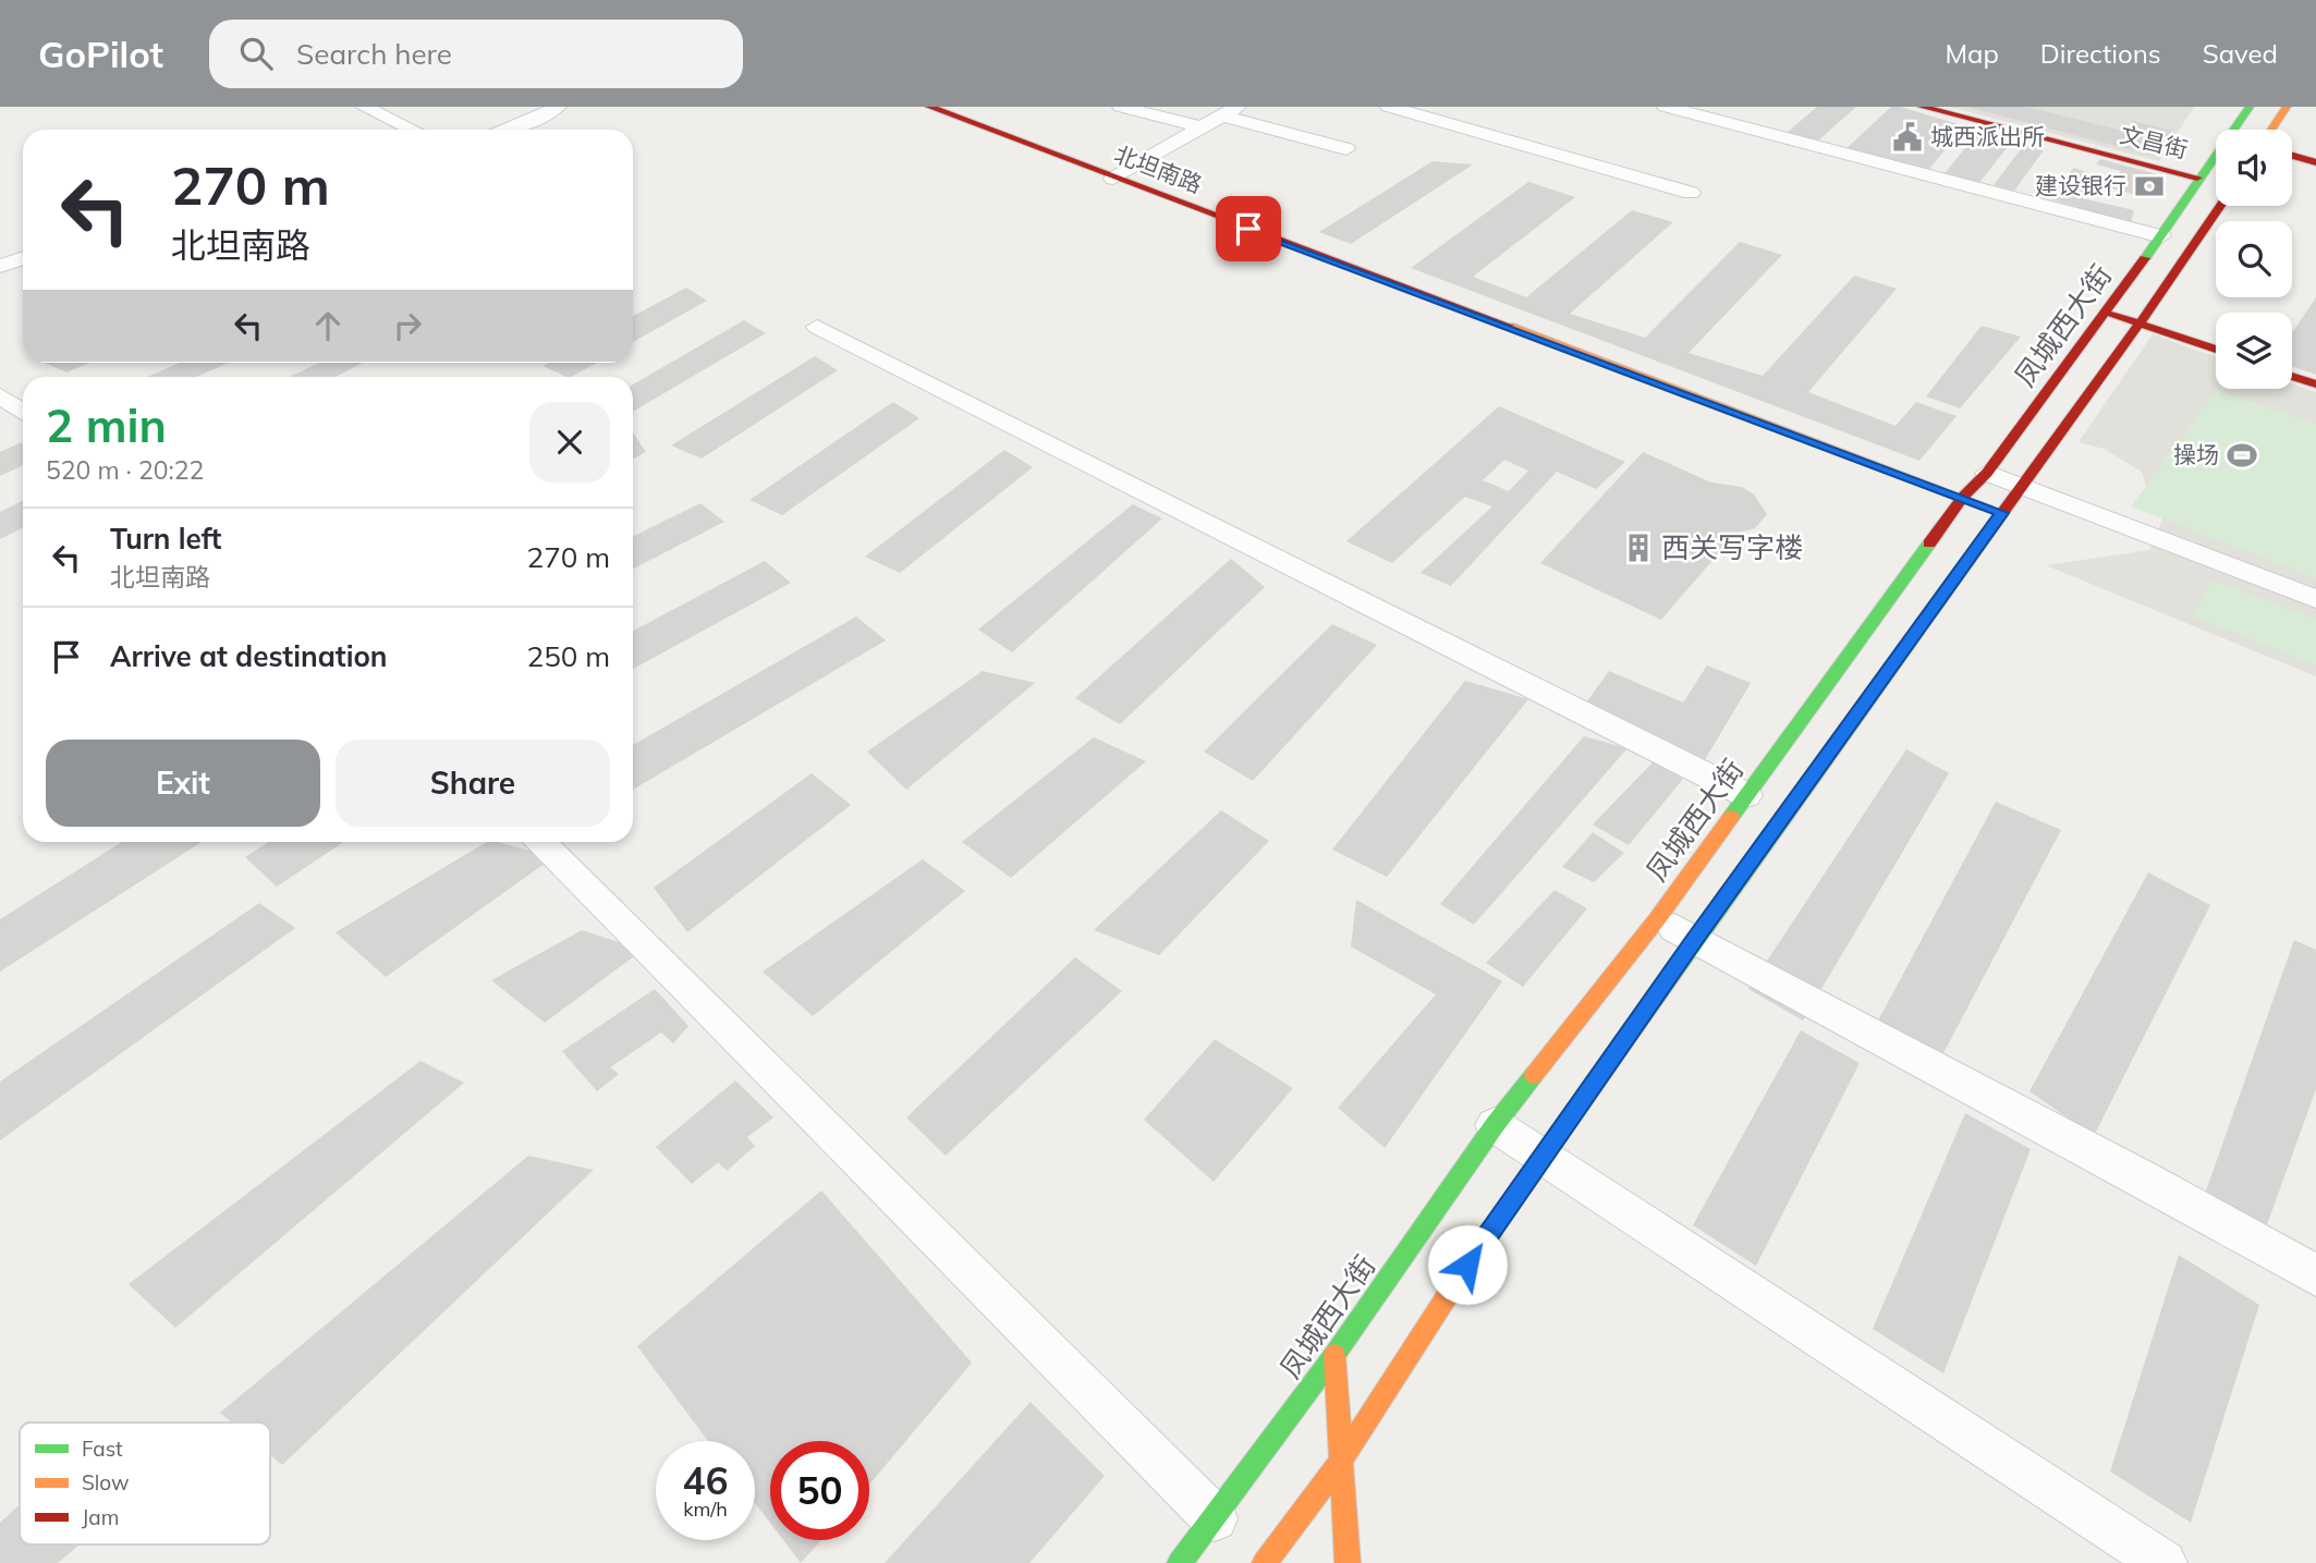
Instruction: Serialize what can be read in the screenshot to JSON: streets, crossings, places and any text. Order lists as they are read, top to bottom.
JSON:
{
  "streets": {
    "main road": ["文昌街", "北坦南路", "凤城西大街"]
  },
  "crossings": [
    ["文昌街", "凤城西大街"],
    ["北坦南路", "凤城西大街"]
  ],
  "places": {
    "public building": ["城西派出所"],
    "bank": ["建设银行"],
    "sports": ["操场"],
    "building": ["西关写字楼"]
  },
  "legend": ["Fast", "Slow", "Jam"],
  "page": {
    "header": "GoPilot",
    "search": "Search here",
    "nav": ["Map", "Directions", "Saved"],
    "turn": ["270 m", "北坦南路"],
    "heading": ["2 min", "520 m · 20:22"],
    "list": [
      {
        "name": "Turn left",
        "note": "北坦南路",
        "value": "270 m"
      },
      {
        "name": "Arrive at destination",
        "value": "250 m"
      }
    ],
    "buttons": ["Exit", "Share"],
    "speed": "46 km/h",
    "limit": "50"
  }
}
